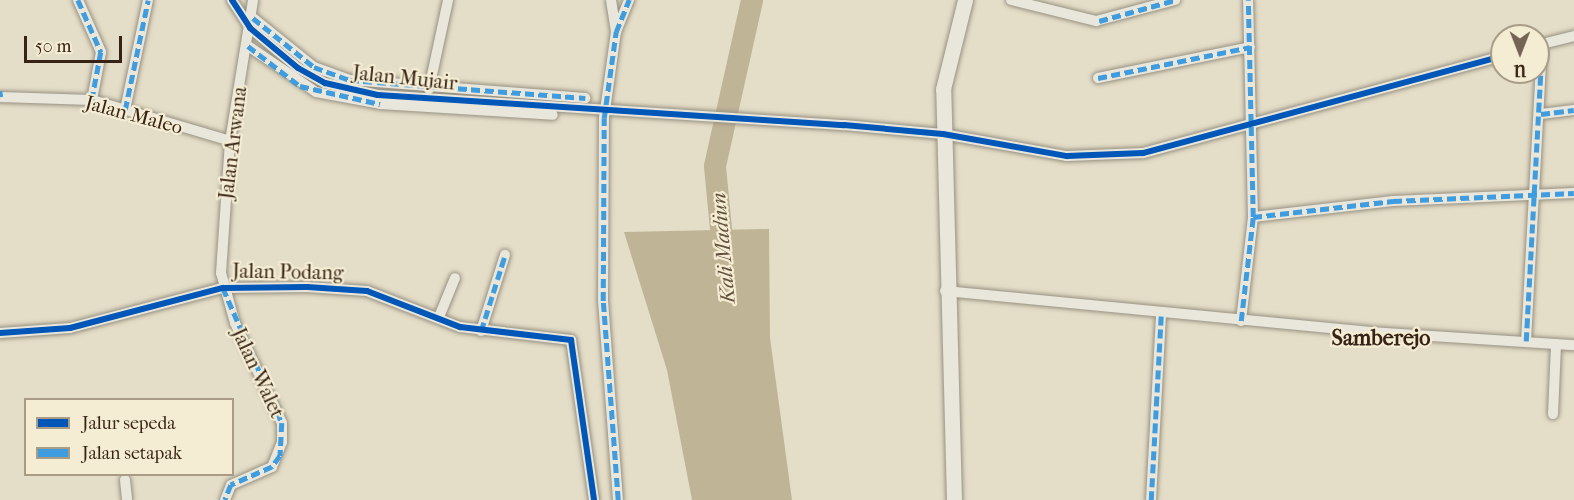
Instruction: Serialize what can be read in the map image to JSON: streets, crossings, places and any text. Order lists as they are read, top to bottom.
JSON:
{
  "streets": {
    "street": [
      "Jalan Mujair",
      "Jalan Maleo",
      "Jalan Arwana",
      "Jalan Podang",
      "Jalan Walet"
    ]
  },
  "crossings": [
    ["Jalan Mujair", "Jalan Arwana"],
    ["Jalan Maleo", "Jalan Arwana"],
    ["Jalan Arwana", "Jalan Podang"],
    ["Jalan Arwana", "Jalan Walet"],
    ["Jalan Podang", "Jalan Walet"]
  ],
  "districts": ["Samberejo"],
  "water": ["Kali Madiun"],
  "legend": ["Jalur sepeda", "Jalan setapak"],
  "scale_bar": "50 m",
  "north": "bottom"
}
